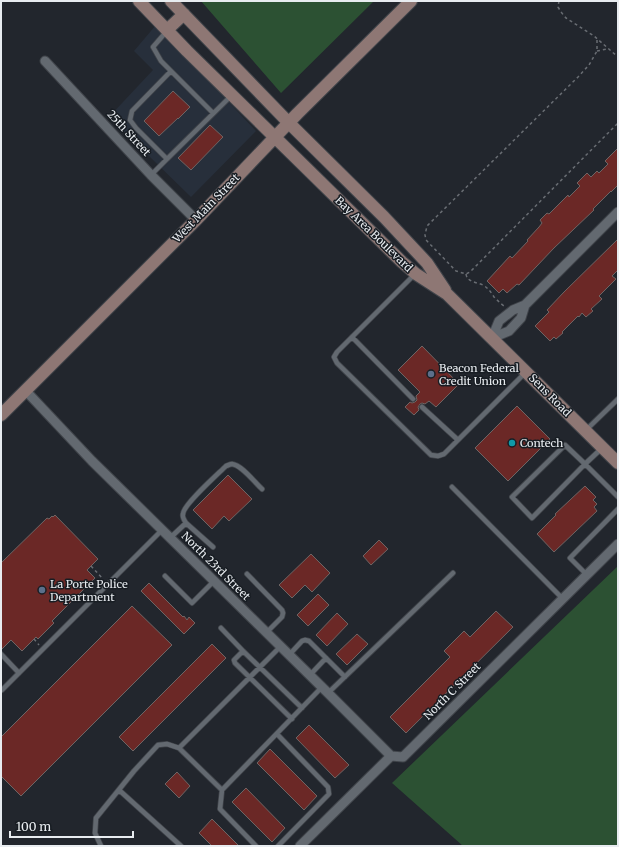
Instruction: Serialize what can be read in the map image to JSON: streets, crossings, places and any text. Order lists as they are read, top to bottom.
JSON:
{
  "streets": {
    "main road": ["West Main Street", "Bay Area Boulevard", "Sens Road"],
    "street": ["25th Street", "North 23rd Street", "North C Street"]
  },
  "crossings": [
    ["25th Street", "West Main Street"],
    ["West Main Street", "Bay Area Boulevard"],
    ["West Main Street", "North 23rd Street"],
    ["Bay Area Boulevard", "Sens Road"],
    ["North 23rd Street", "North C Street"]
  ],
  "places": ["Beacon Federal Credit Union", "Contech", "La Porte Police Department"],
  "scale_bar": "100 m"
}
